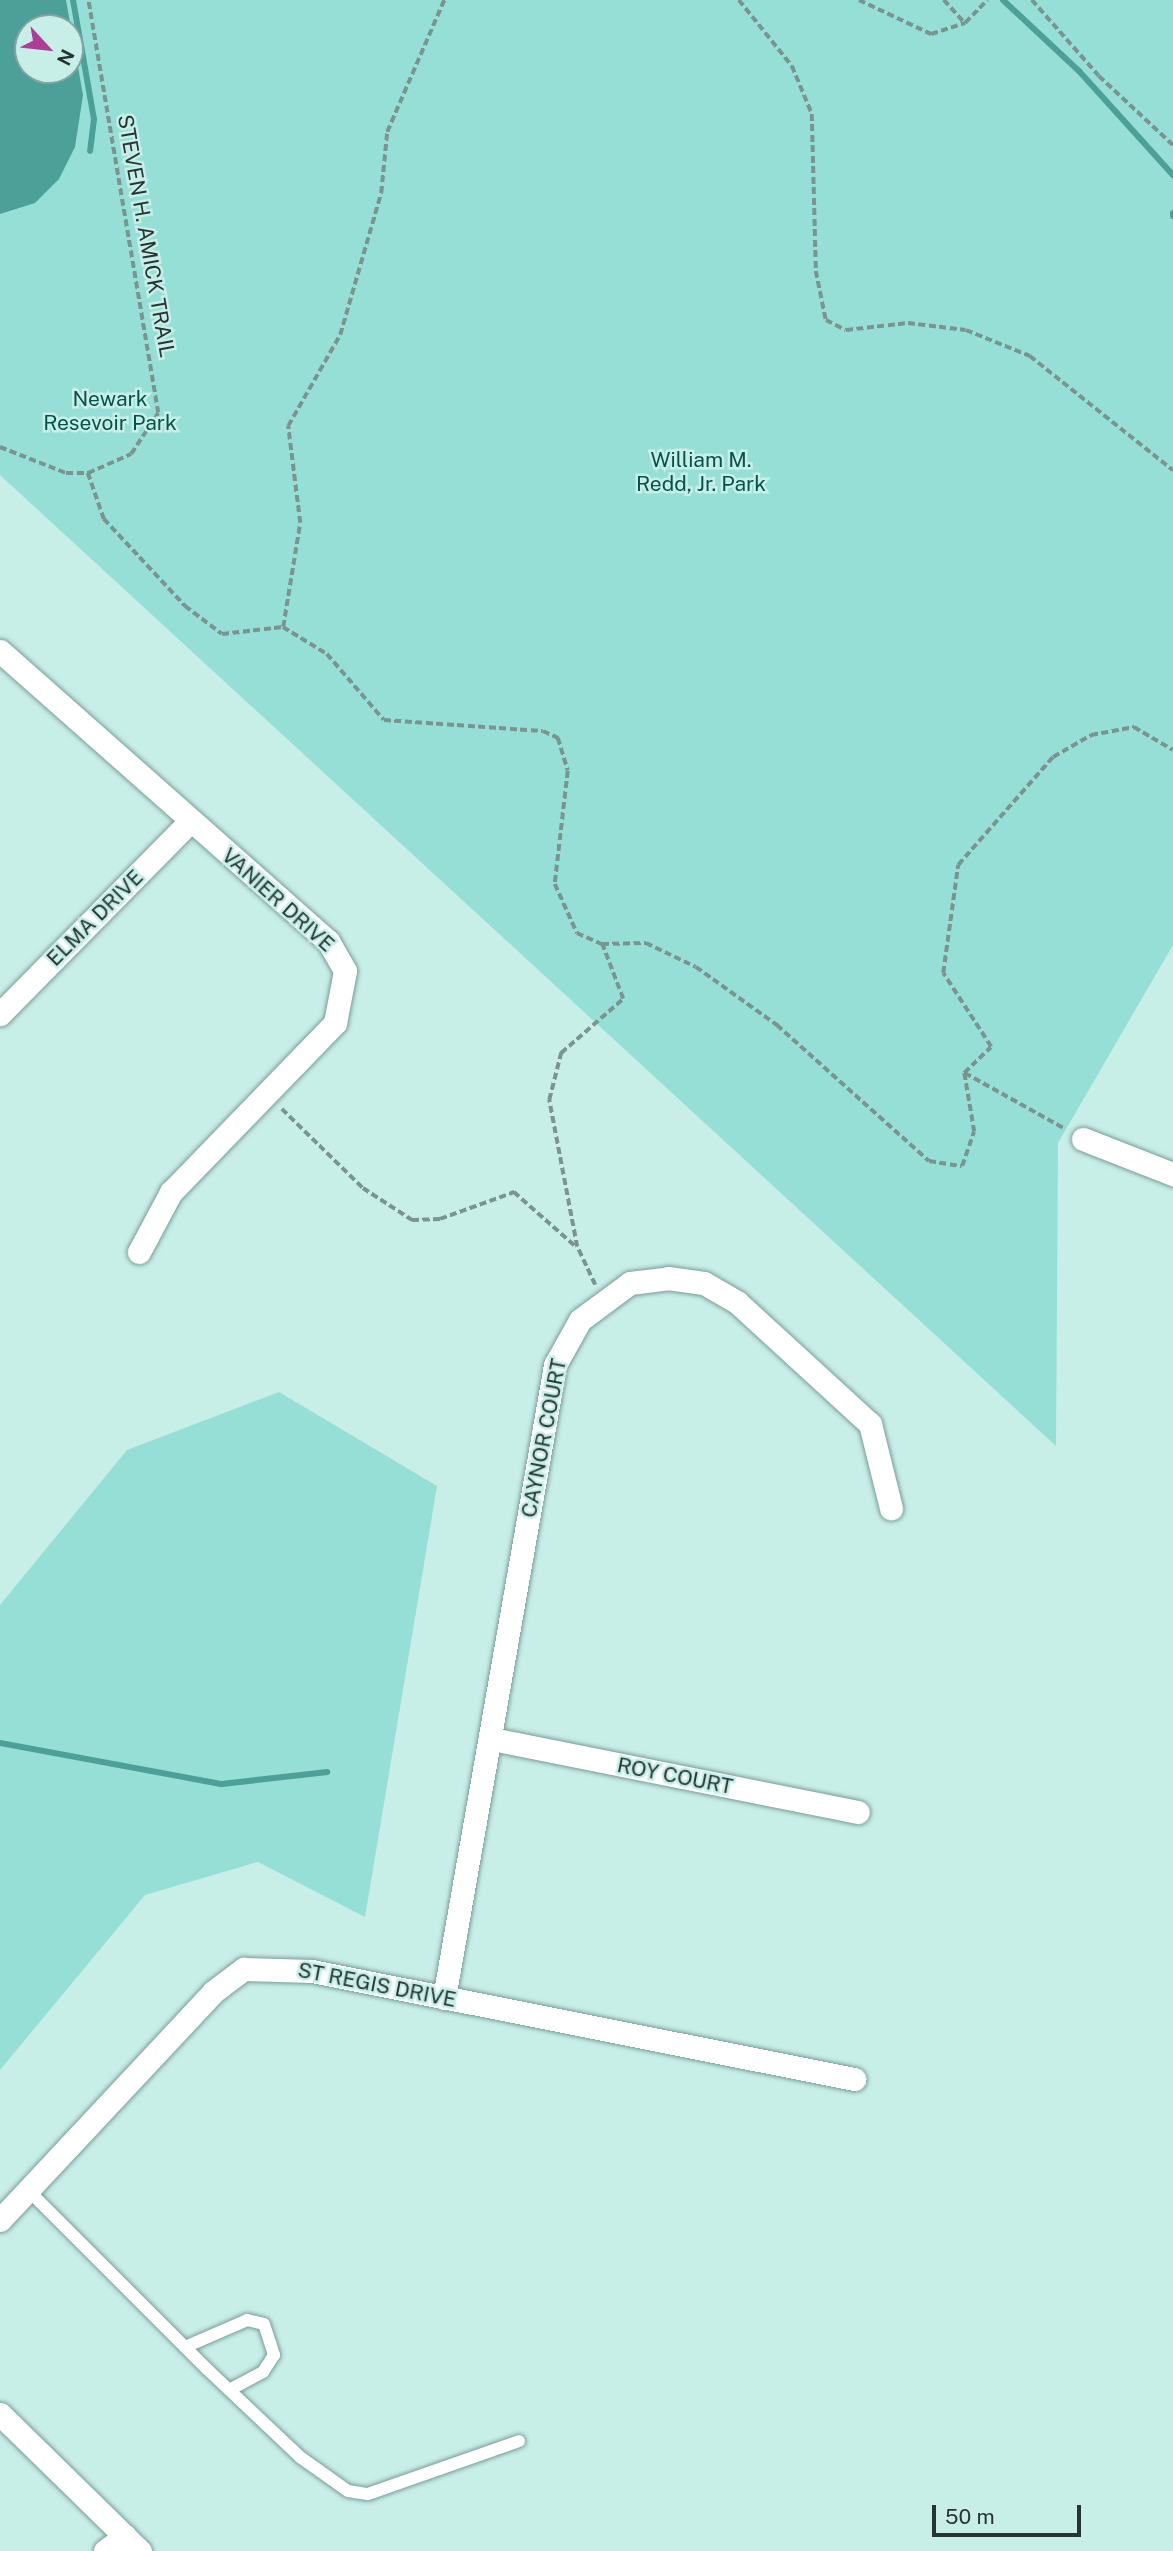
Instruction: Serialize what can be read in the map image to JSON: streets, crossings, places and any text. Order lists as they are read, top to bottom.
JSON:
{
  "streets": {
    "street": [
      "VANIER DRIVE",
      "ELMA DRIVE",
      "CAYNOR COURT",
      "ROY COURT",
      "ST REGIS DRIVE"
    ],
    "path": ["STEVEN H. AMICK TRAIL"]
  },
  "crossings": [
    ["VANIER DRIVE", "ELMA DRIVE"],
    ["CAYNOR COURT", "ROY COURT"],
    ["CAYNOR COURT", "ST REGIS DRIVE"]
  ],
  "parks": ["Newark Resevoir Park", "William M. Redd, Jr. Park"],
  "scale_bar": "50 m",
  "north": "bottom right"
}
